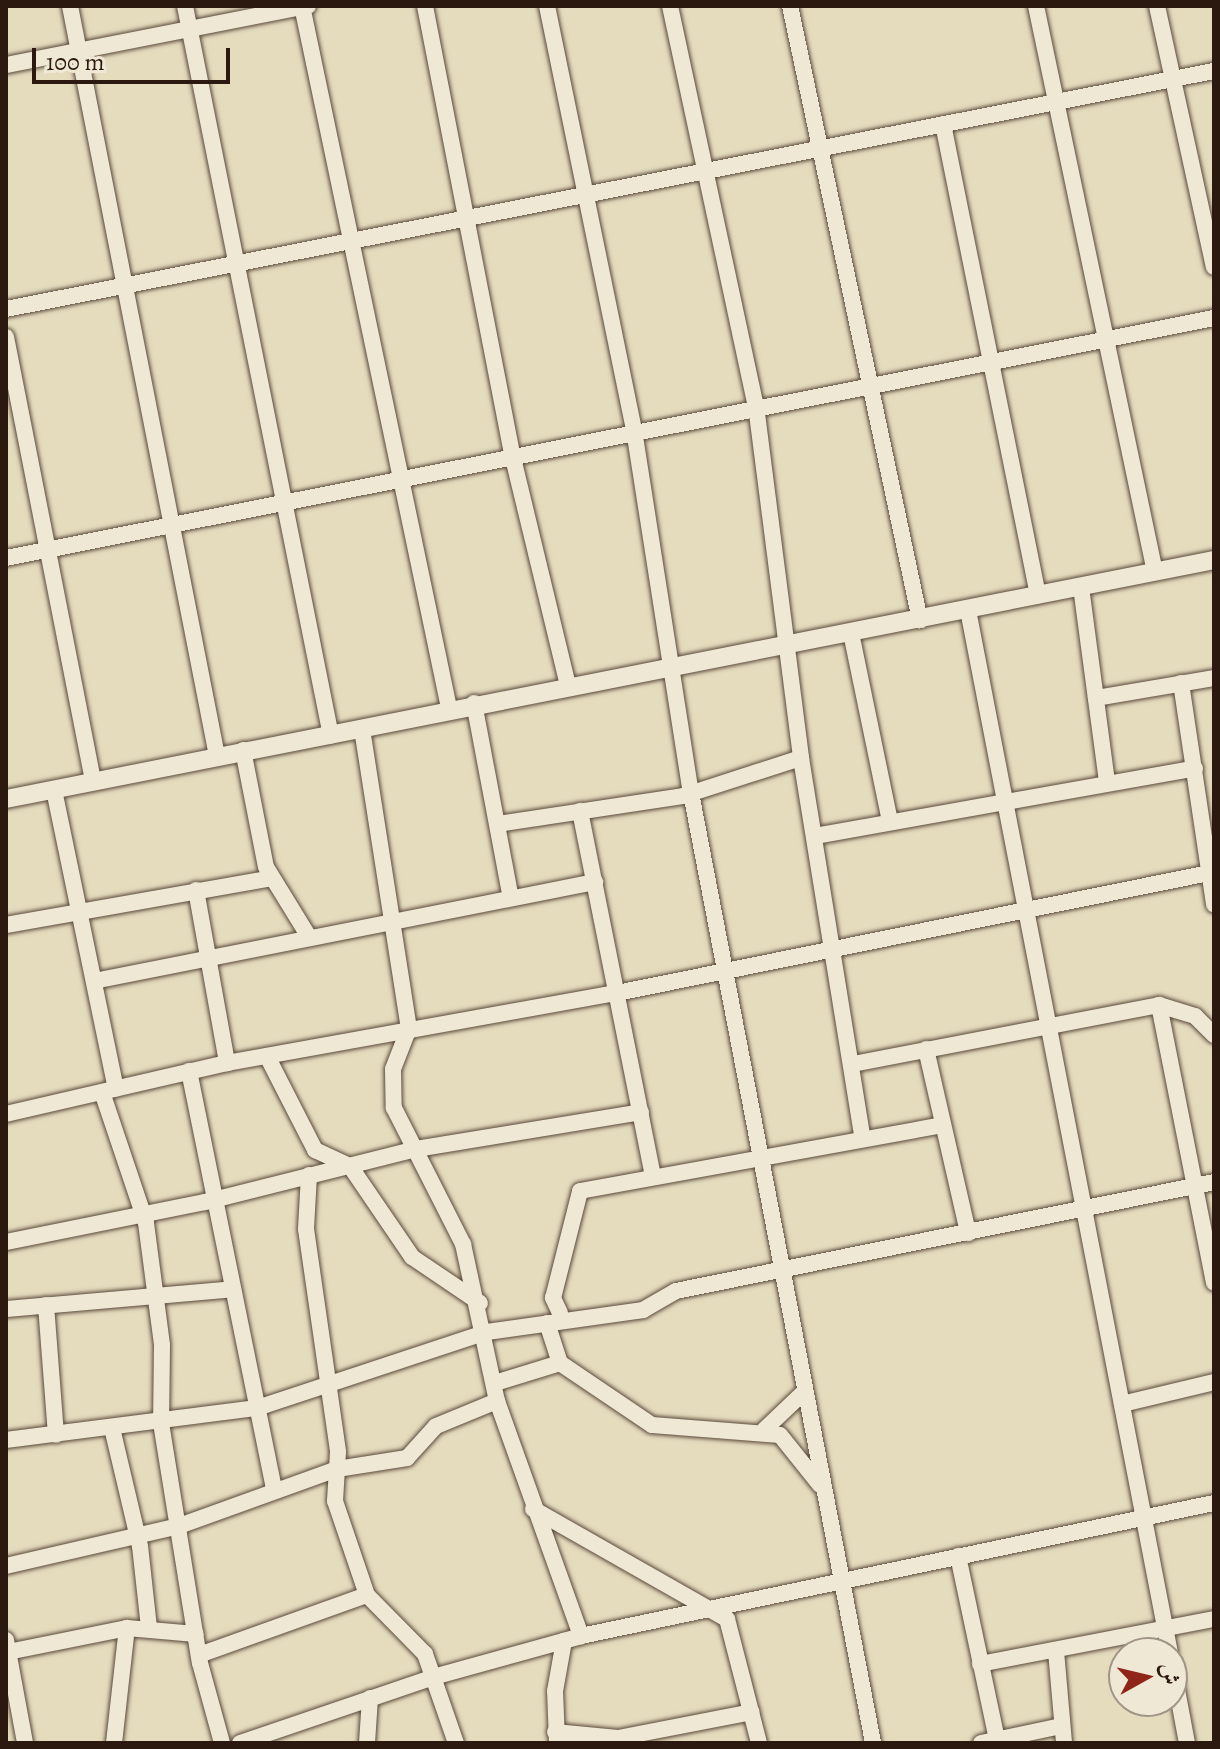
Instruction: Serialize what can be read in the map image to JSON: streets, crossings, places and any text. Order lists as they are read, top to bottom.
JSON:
{
  "scale_bar": "100 m",
  "north": "right"
}
